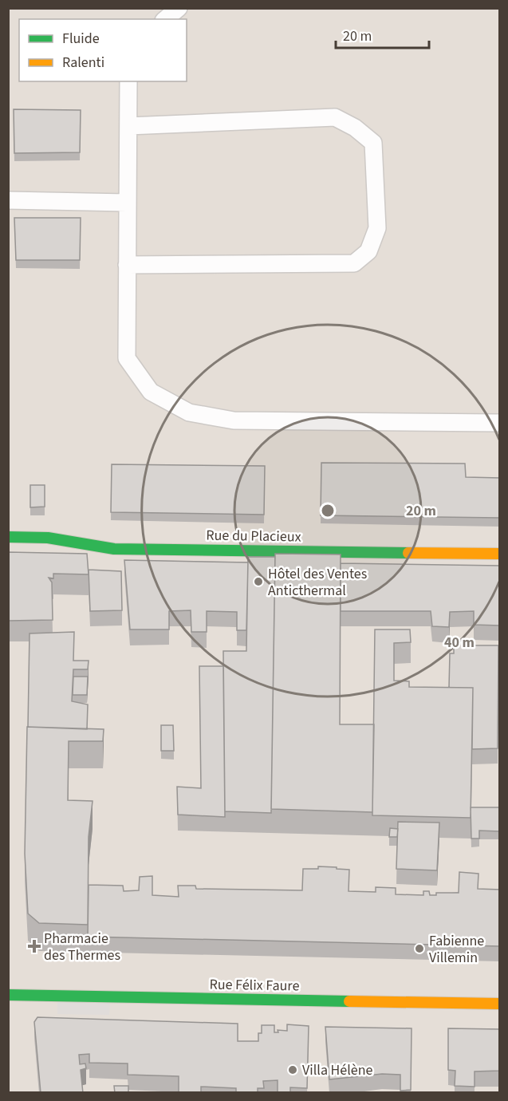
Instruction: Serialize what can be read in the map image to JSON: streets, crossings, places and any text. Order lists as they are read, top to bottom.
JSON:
{
  "streets": {
    "street": ["Rue du Placieux", "Rue Félix Faure"]
  },
  "places": {
    "other": ["Hôtel des Ventes Anticthermal", "Fabienne Villemin", "Villa Hélène"],
    "health": ["Pharmacie des Thermes"]
  },
  "legend": ["Fluide", "Ralenti"],
  "scale_bar": "20 m",
  "rings": ["20 m", "40 m"]
}
